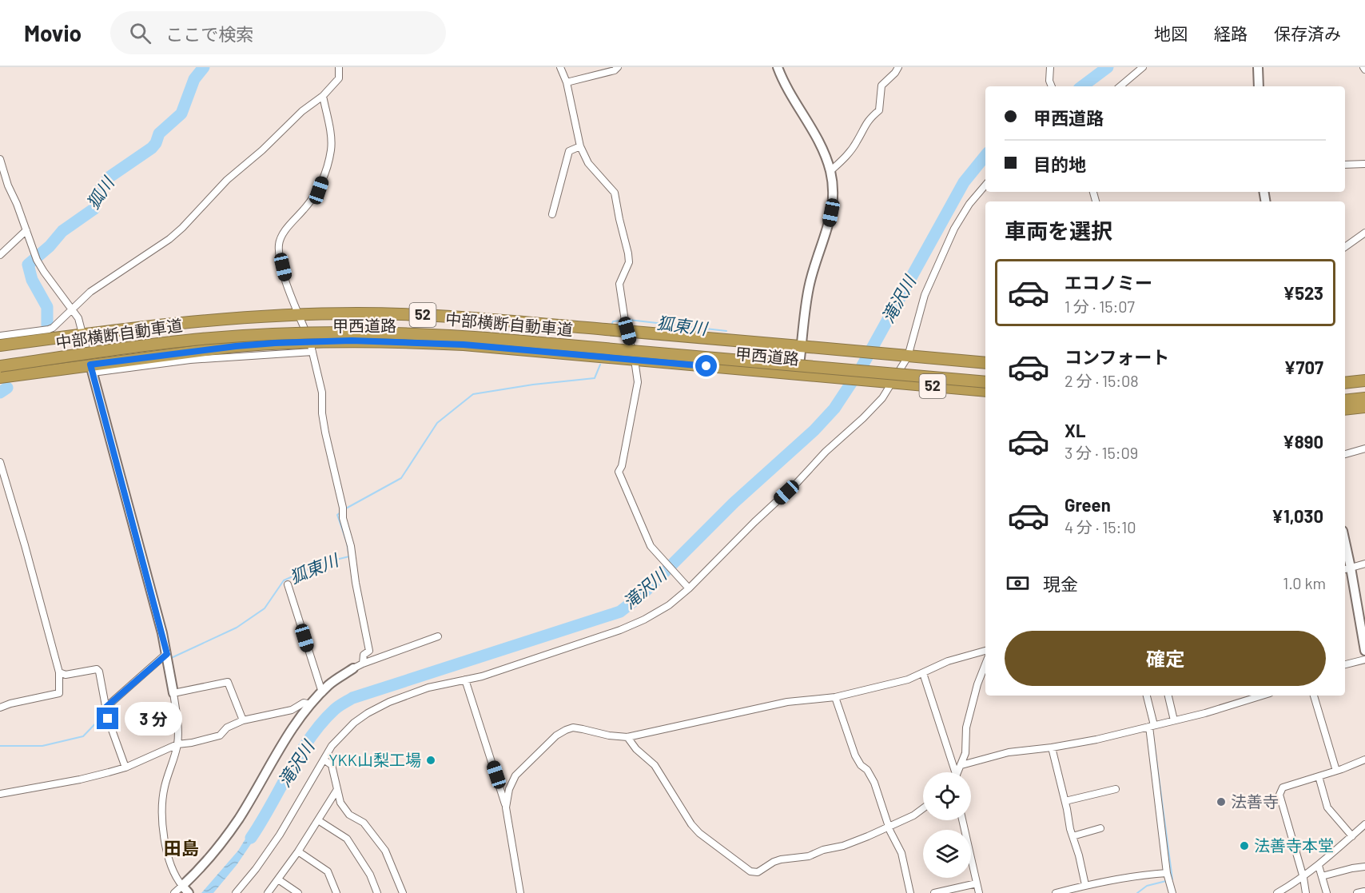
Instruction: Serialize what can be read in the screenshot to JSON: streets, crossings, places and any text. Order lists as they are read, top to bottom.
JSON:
{
  "streets": {
    "highway": ["52", "中部横断自動車道", "甲西道路"]
  },
  "districts": ["田島"],
  "water": ["狐川", "滝沢川", "狐東川"],
  "places": ["YKK山梨工場", "法善寺", "法善寺本堂"],
  "page": {
    "header": "Movio",
    "search": "ここで検索",
    "nav": ["地図", "経路", "保存済み"],
    "banner": ["甲西道路", "目的地"],
    "heading": "車両を選択",
    "list": [
      {
        "name": "エコノミー",
        "note": "1 分 · 15:07",
        "value": "¥523"
      },
      {
        "name": "コンフォート",
        "note": "2 分 · 15:08",
        "value": "¥707"
      },
      {
        "name": "XL",
        "note": "3 分 · 15:09",
        "value": "¥890"
      },
      {
        "name": "Green",
        "note": "4 分 · 15:10",
        "value": "¥1,030"
      }
    ],
    "pay": ["現金", "1.0 km"],
    "buttons": "確定",
    "bubble": "3 分"
  }
}
